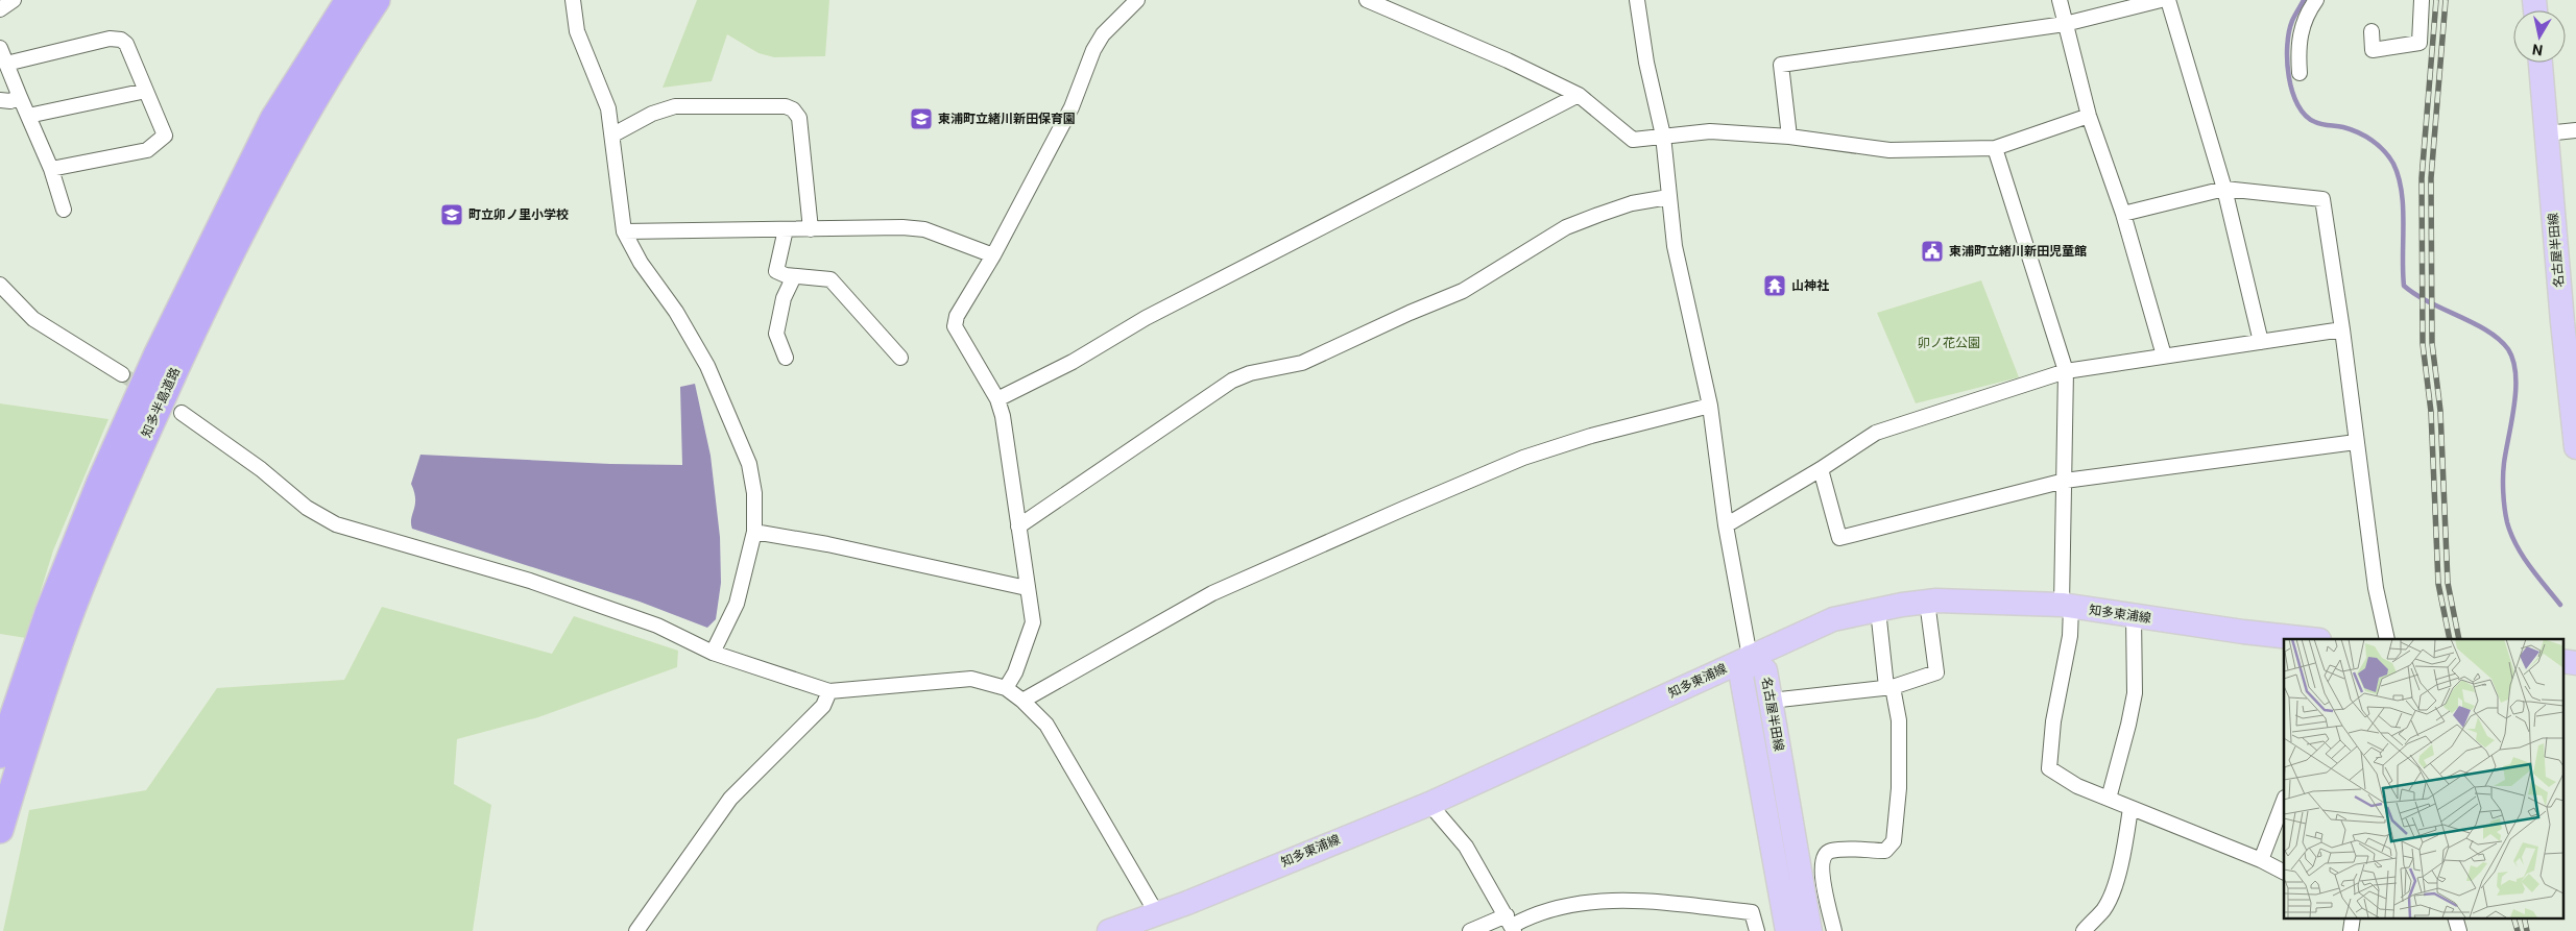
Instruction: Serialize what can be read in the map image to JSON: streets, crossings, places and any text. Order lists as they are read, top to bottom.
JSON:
{
  "streets": {
    "highway": ["知多半島道路"],
    "main road": ["名古屋半田線", "知多東浦線"]
  },
  "crossings": [
    ["名古屋半田線", "知多東浦線"]
  ],
  "parks": ["卯ノ花公園"],
  "places": {
    "school or university": ["東浦町立緒川新田保育園", "町立卯ノ里小学校"],
    "public building": ["東浦町立緒川新田児童館"],
    "temple": ["山神社"]
  },
  "north": "bottom"
}
